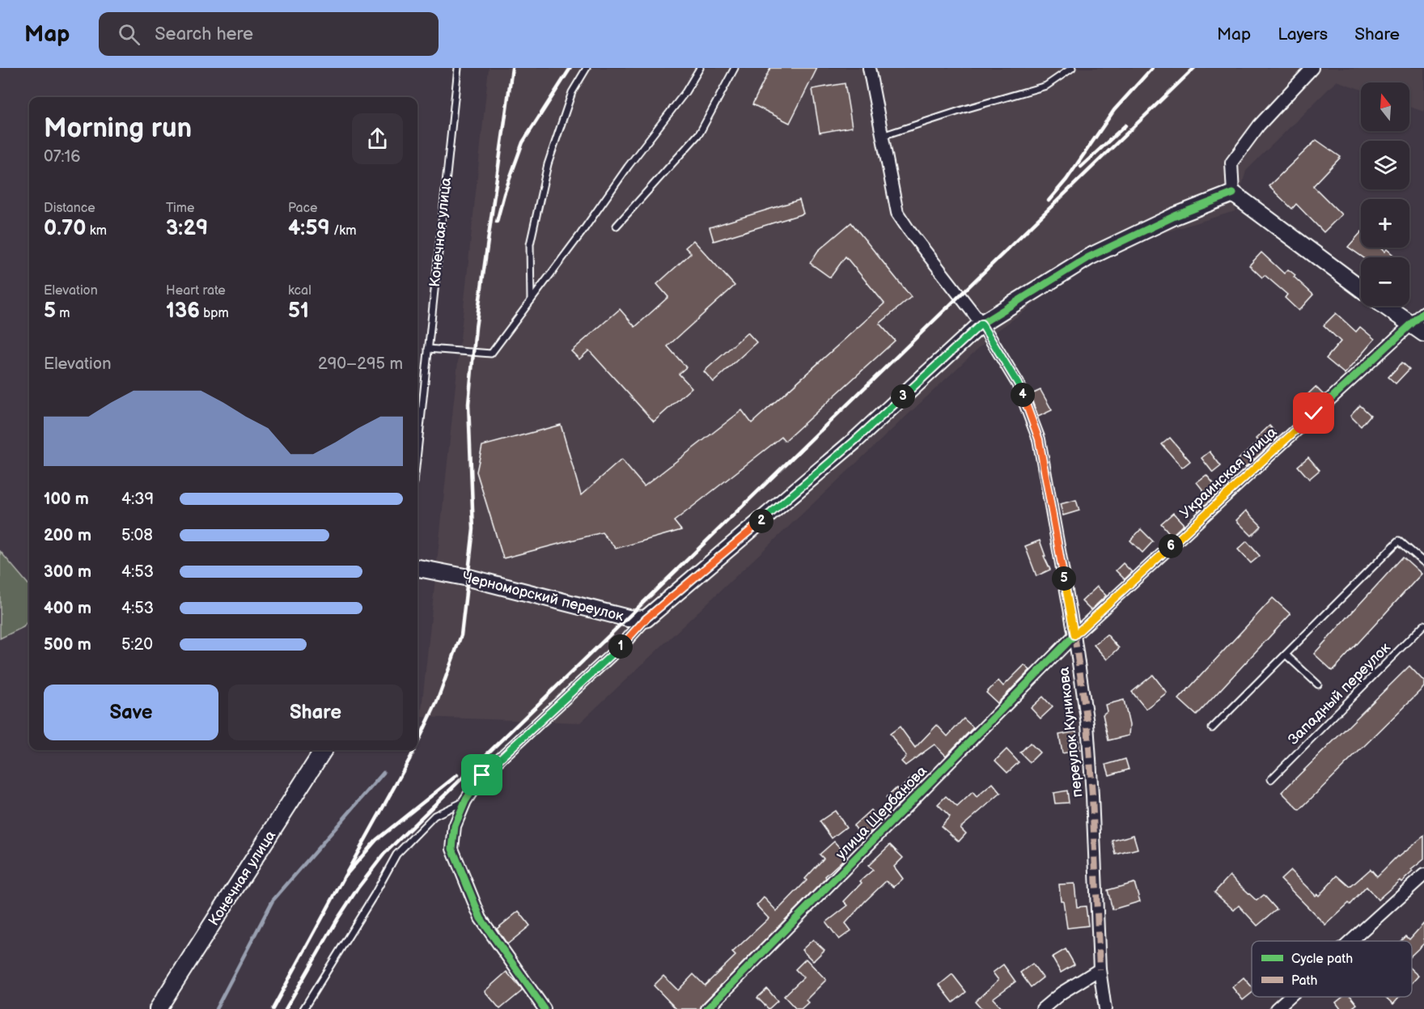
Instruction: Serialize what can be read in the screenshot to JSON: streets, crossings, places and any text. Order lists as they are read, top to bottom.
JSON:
{
  "streets": {
    "street": [
      "Конечная улица",
      "Украинская улица",
      "Черноморский переулок",
      "переулок Куникова",
      "улица Щербанова"
    ],
    "lane": ["Западный переулок"]
  },
  "crossings": [
    ["Украинская улица", "переулок Куникова"],
    ["Украинская улица", "улица Щербанова"],
    ["переулок Куникова", "улица Щербанова"]
  ],
  "legend": ["Cycle path", "Path"],
  "north": "top",
  "page": {
    "header": "Map",
    "search": "Search here",
    "nav": ["Map", "Layers", "Share"],
    "map_buttons": ["+", "−"],
    "heading": ["Morning run", "07:16"],
    "stats": [
      ["Distance", "0.70 km"],
      ["Time", "3:29"],
      ["Pace", "4:59 /km"],
      ["Elevation", "5 m"],
      ["Heart rate", "136 bpm"],
      ["kcal", "51"]
    ],
    "chart": ["Elevation", "290–295 m"],
    "pins": [
      "4",
      "3",
      "2",
      "6",
      "5",
      "1"
    ],
    "list": [
      {
        "name": "100 m",
        "note": "4:39"
      },
      {
        "name": "200 m",
        "note": "5:08"
      },
      {
        "name": "300 m",
        "note": "4:53"
      },
      {
        "name": "400 m",
        "note": "4:53"
      },
      {
        "name": "500 m",
        "note": "5:20"
      }
    ],
    "buttons": ["Save", "Share"]
  }
}
